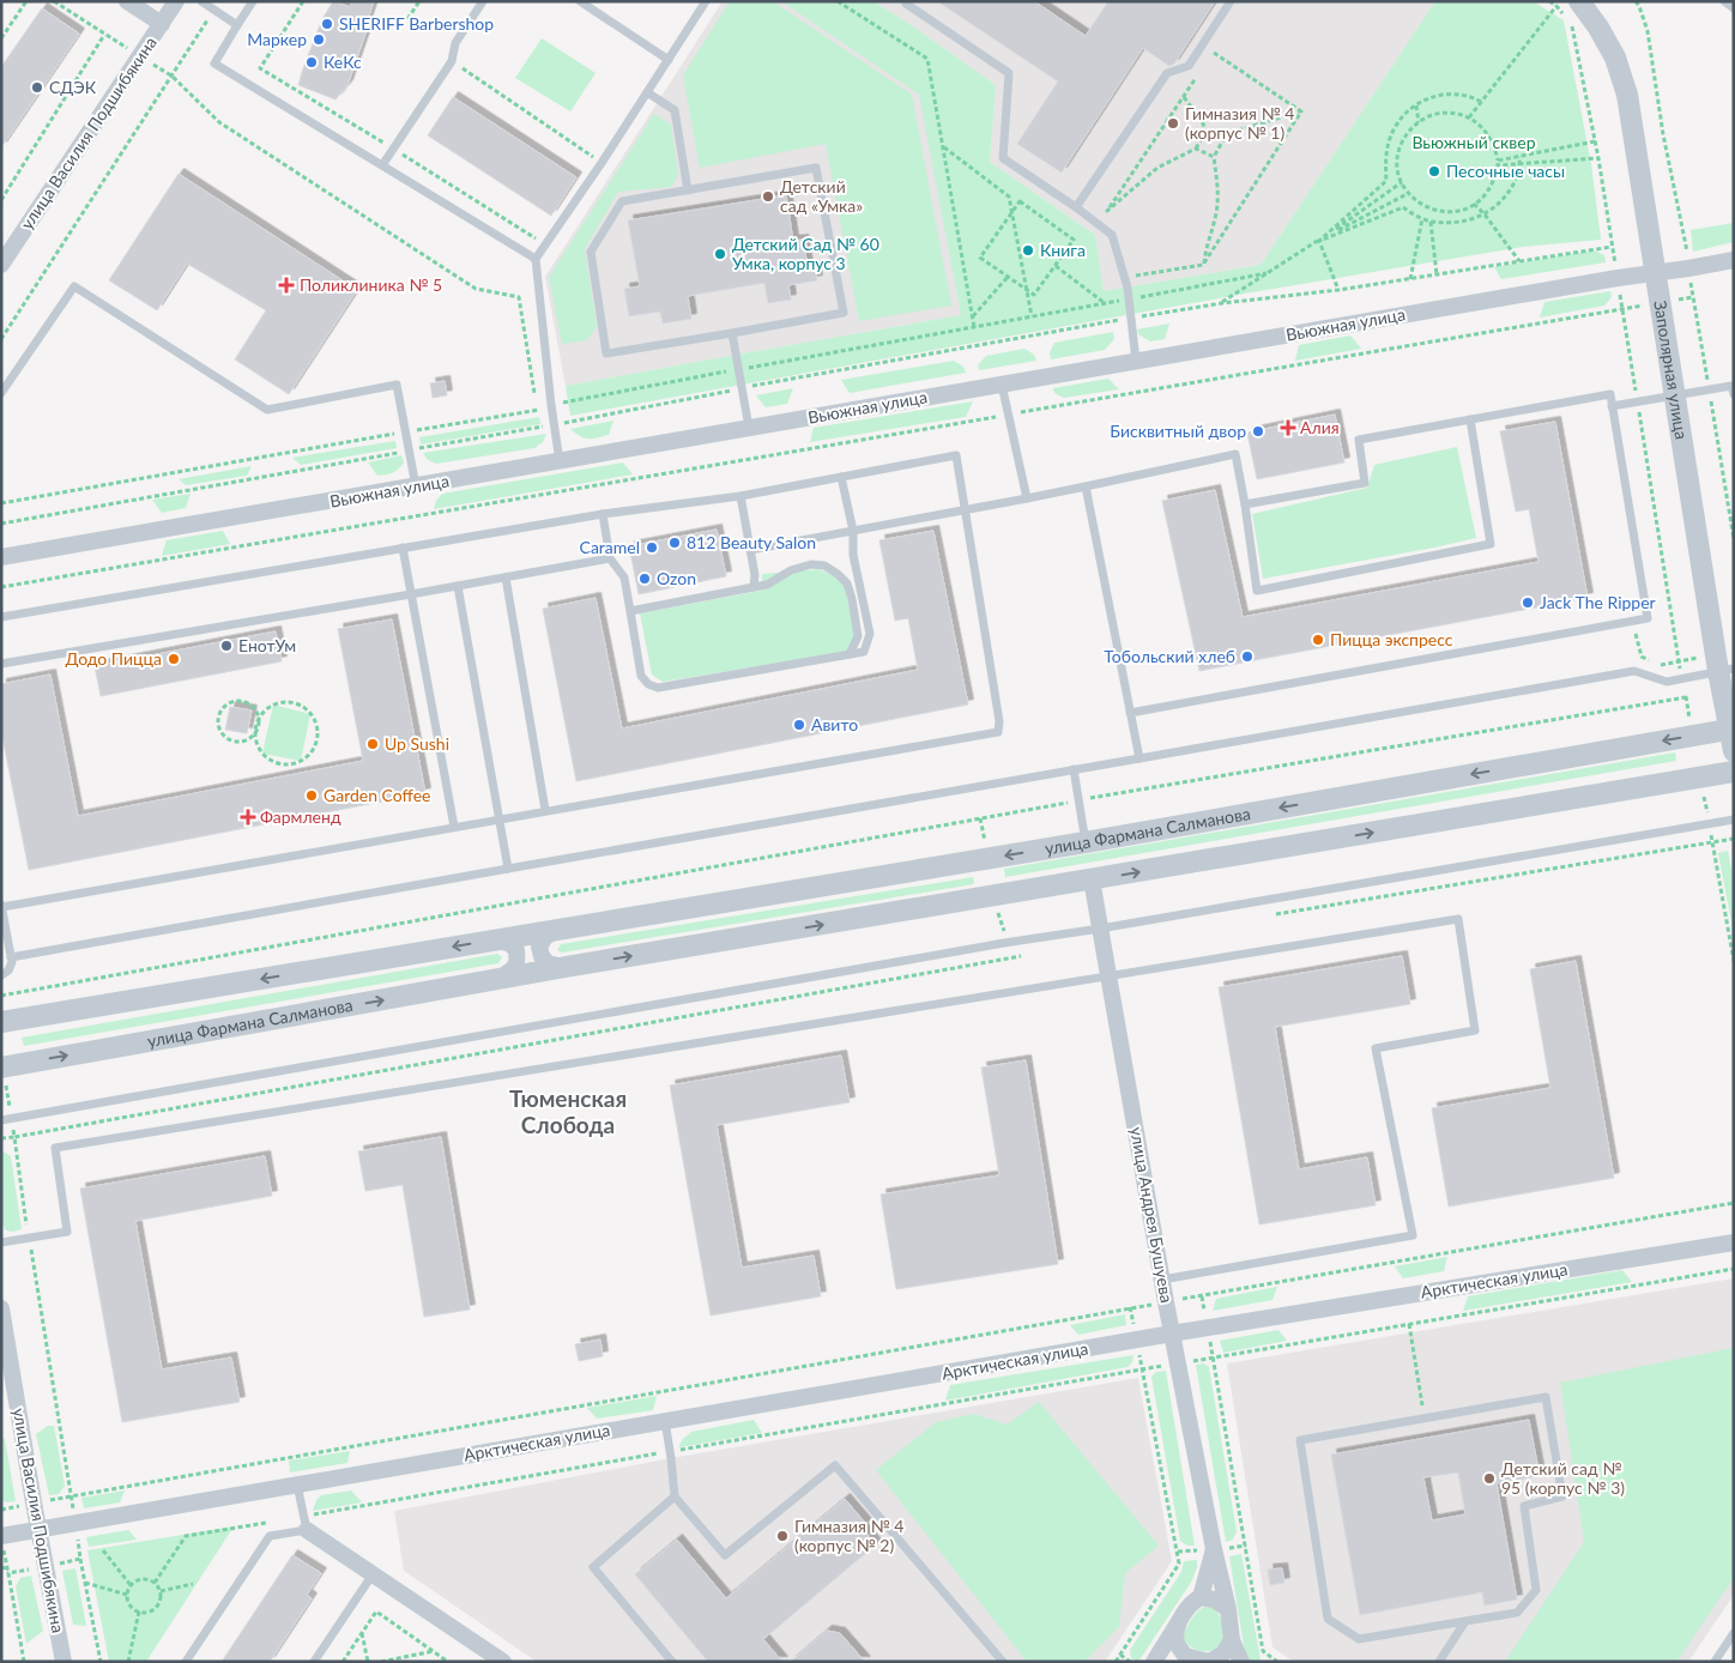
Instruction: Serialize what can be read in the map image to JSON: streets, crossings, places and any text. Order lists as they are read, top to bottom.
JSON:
{
  "streets": {
    "street": [
      "улица Василия Подшибякина",
      "Вьюжная улица",
      "Заполярная улица",
      "улица Фармана Салманова",
      "улица Андрея Бушуева",
      "Арктическая улица"
    ]
  },
  "crossings": [
    ["улица Василия Подшибякина", "Арктическая улица"],
    ["Вьюжная улица", "Заполярная улица"],
    ["Заполярная улица", "улица Фармана Салманова"],
    ["улица Фармана Салманова", "улица Андрея Бушуева"],
    ["улица Андрея Бушуева", "Арктическая улица"]
  ],
  "districts": ["Тюменская Слобода"],
  "parks": ["Вьюжный сквер"],
  "places": {
    "other": [
      "SHERIFF Barbershop",
      "Маркер",
      "КеКс",
      "СДЭК",
      "Гимназия № 4 (корпус № 1)",
      "Песочные часы",
      "Детский сад «Умка»",
      "Книга",
      "Детский Сад № 60 Умка, корпус 3",
      "Бисквитный двор",
      "812 Beauty Salon",
      "Caramel",
      "Ozon",
      "Jack The Ripper",
      "Пицца экспресс",
      "ЕнотУм",
      "Тобольский хлеб",
      "Додо Пицца",
      "Авито",
      "Up Sushi",
      "Garden Coffee",
      "Детский сад № 95 (корпус № 3)",
      "Гимназия № 4 (корпус № 2)"
    ],
    "health": ["Поликлиника № 5", "Алия", "Фармленд"]
  }
}
